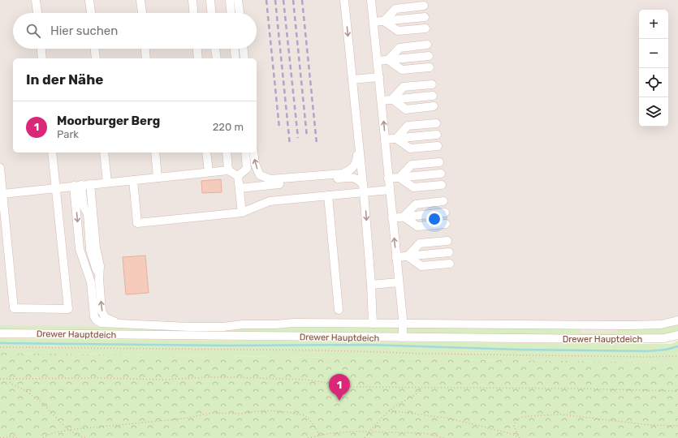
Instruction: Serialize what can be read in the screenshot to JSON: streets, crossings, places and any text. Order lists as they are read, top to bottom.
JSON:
{
  "streets": {
    "street": ["Drewer Hauptdeich"]
  },
  "page": {
    "map_buttons": ["+", "−"],
    "search": "Hier suchen",
    "heading": "In der Nähe",
    "list": [
      {
        "mark": "1",
        "name": "Moorburger Berg",
        "note": "Park",
        "value": "220 m"
      }
    ],
    "pins": "1"
  }
}
